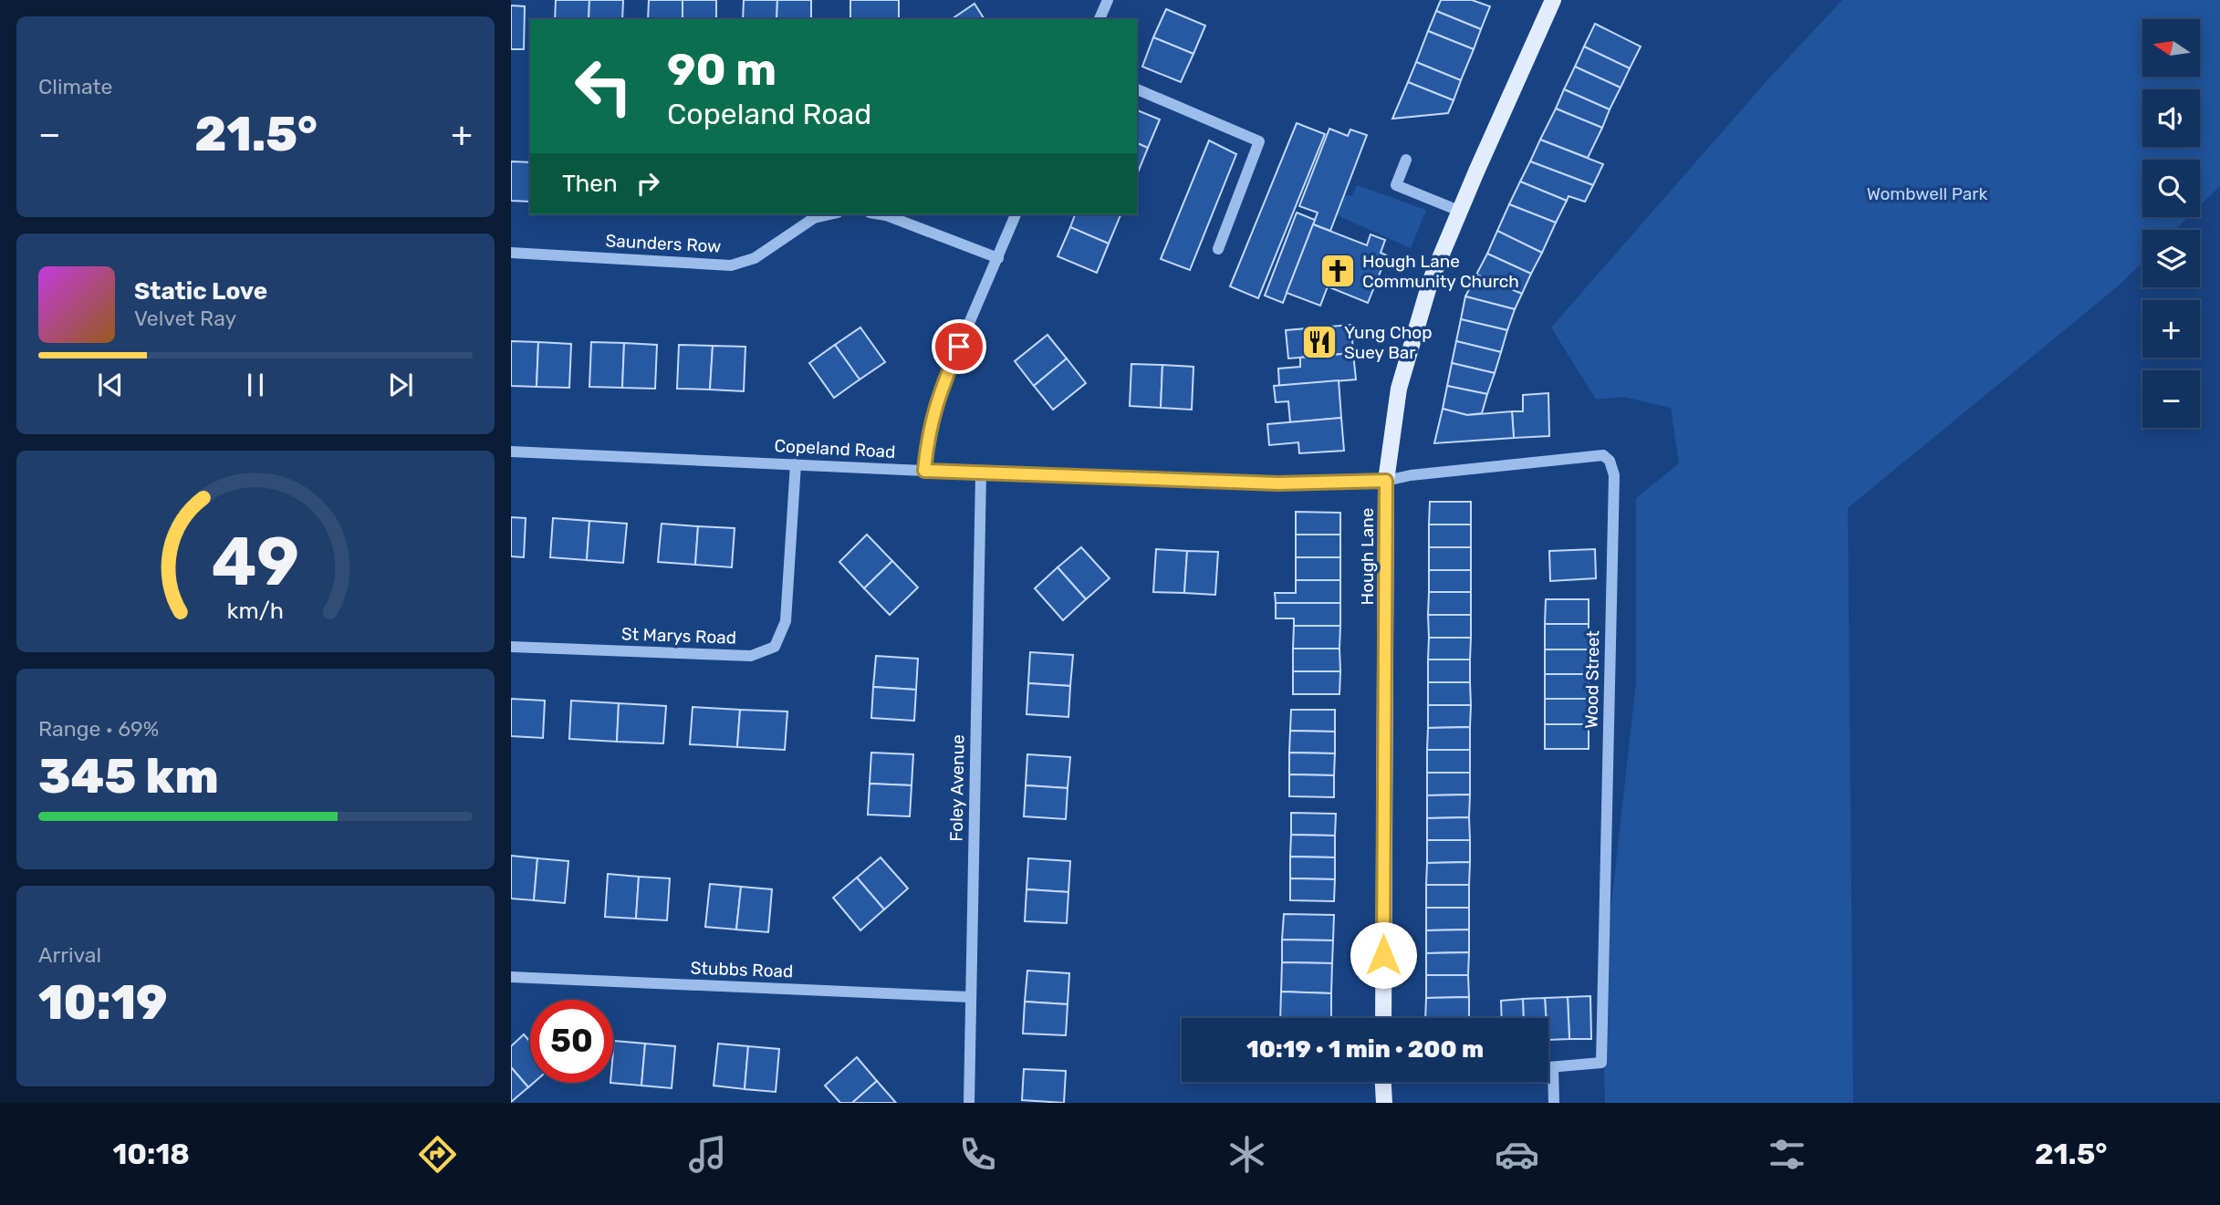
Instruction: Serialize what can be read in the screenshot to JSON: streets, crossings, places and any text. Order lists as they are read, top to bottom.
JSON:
{
  "streets": {
    "main road": ["Hough Lane"],
    "street": [
      "Saunders Row",
      "Copeland Road",
      "St Marys Road",
      "Wood Street",
      "Foley Avenue",
      "Stubbs Road"
    ]
  },
  "crossings": [
    ["Copeland Road", "Hough Lane"],
    ["Copeland Road", "St Marys Road"],
    ["Copeland Road", "Wood Street"],
    ["Copeland Road", "Foley Avenue"],
    ["Hough Lane", "Wood Street"],
    ["Foley Avenue", "Stubbs Road"]
  ],
  "parks": ["Wombwell Park"],
  "places": {
    "church": ["Hough Lane Community Church"],
    "restaurant": ["Yung Chop Suey Bar"]
  },
  "north": "left",
  "page": {
    "tile": [
      "Climate",
      ["Range · 69%", "345 km"],
      ["Arrival", "10:19"]
    ],
    "map_buttons": ["+", "−"],
    "turn": ["90 m", "Copeland Road"],
    "heat": ["−", "21.5°", "+"],
    "then": "Then",
    "song": ["Static Love", "Velvet Ray"],
    "limit": "50",
    "trip": "10:19 · 1 min · 200 m",
    "tabs": ["10:18", "21.5°"],
    "gauge": ["49", "km/h"]
  }
}
